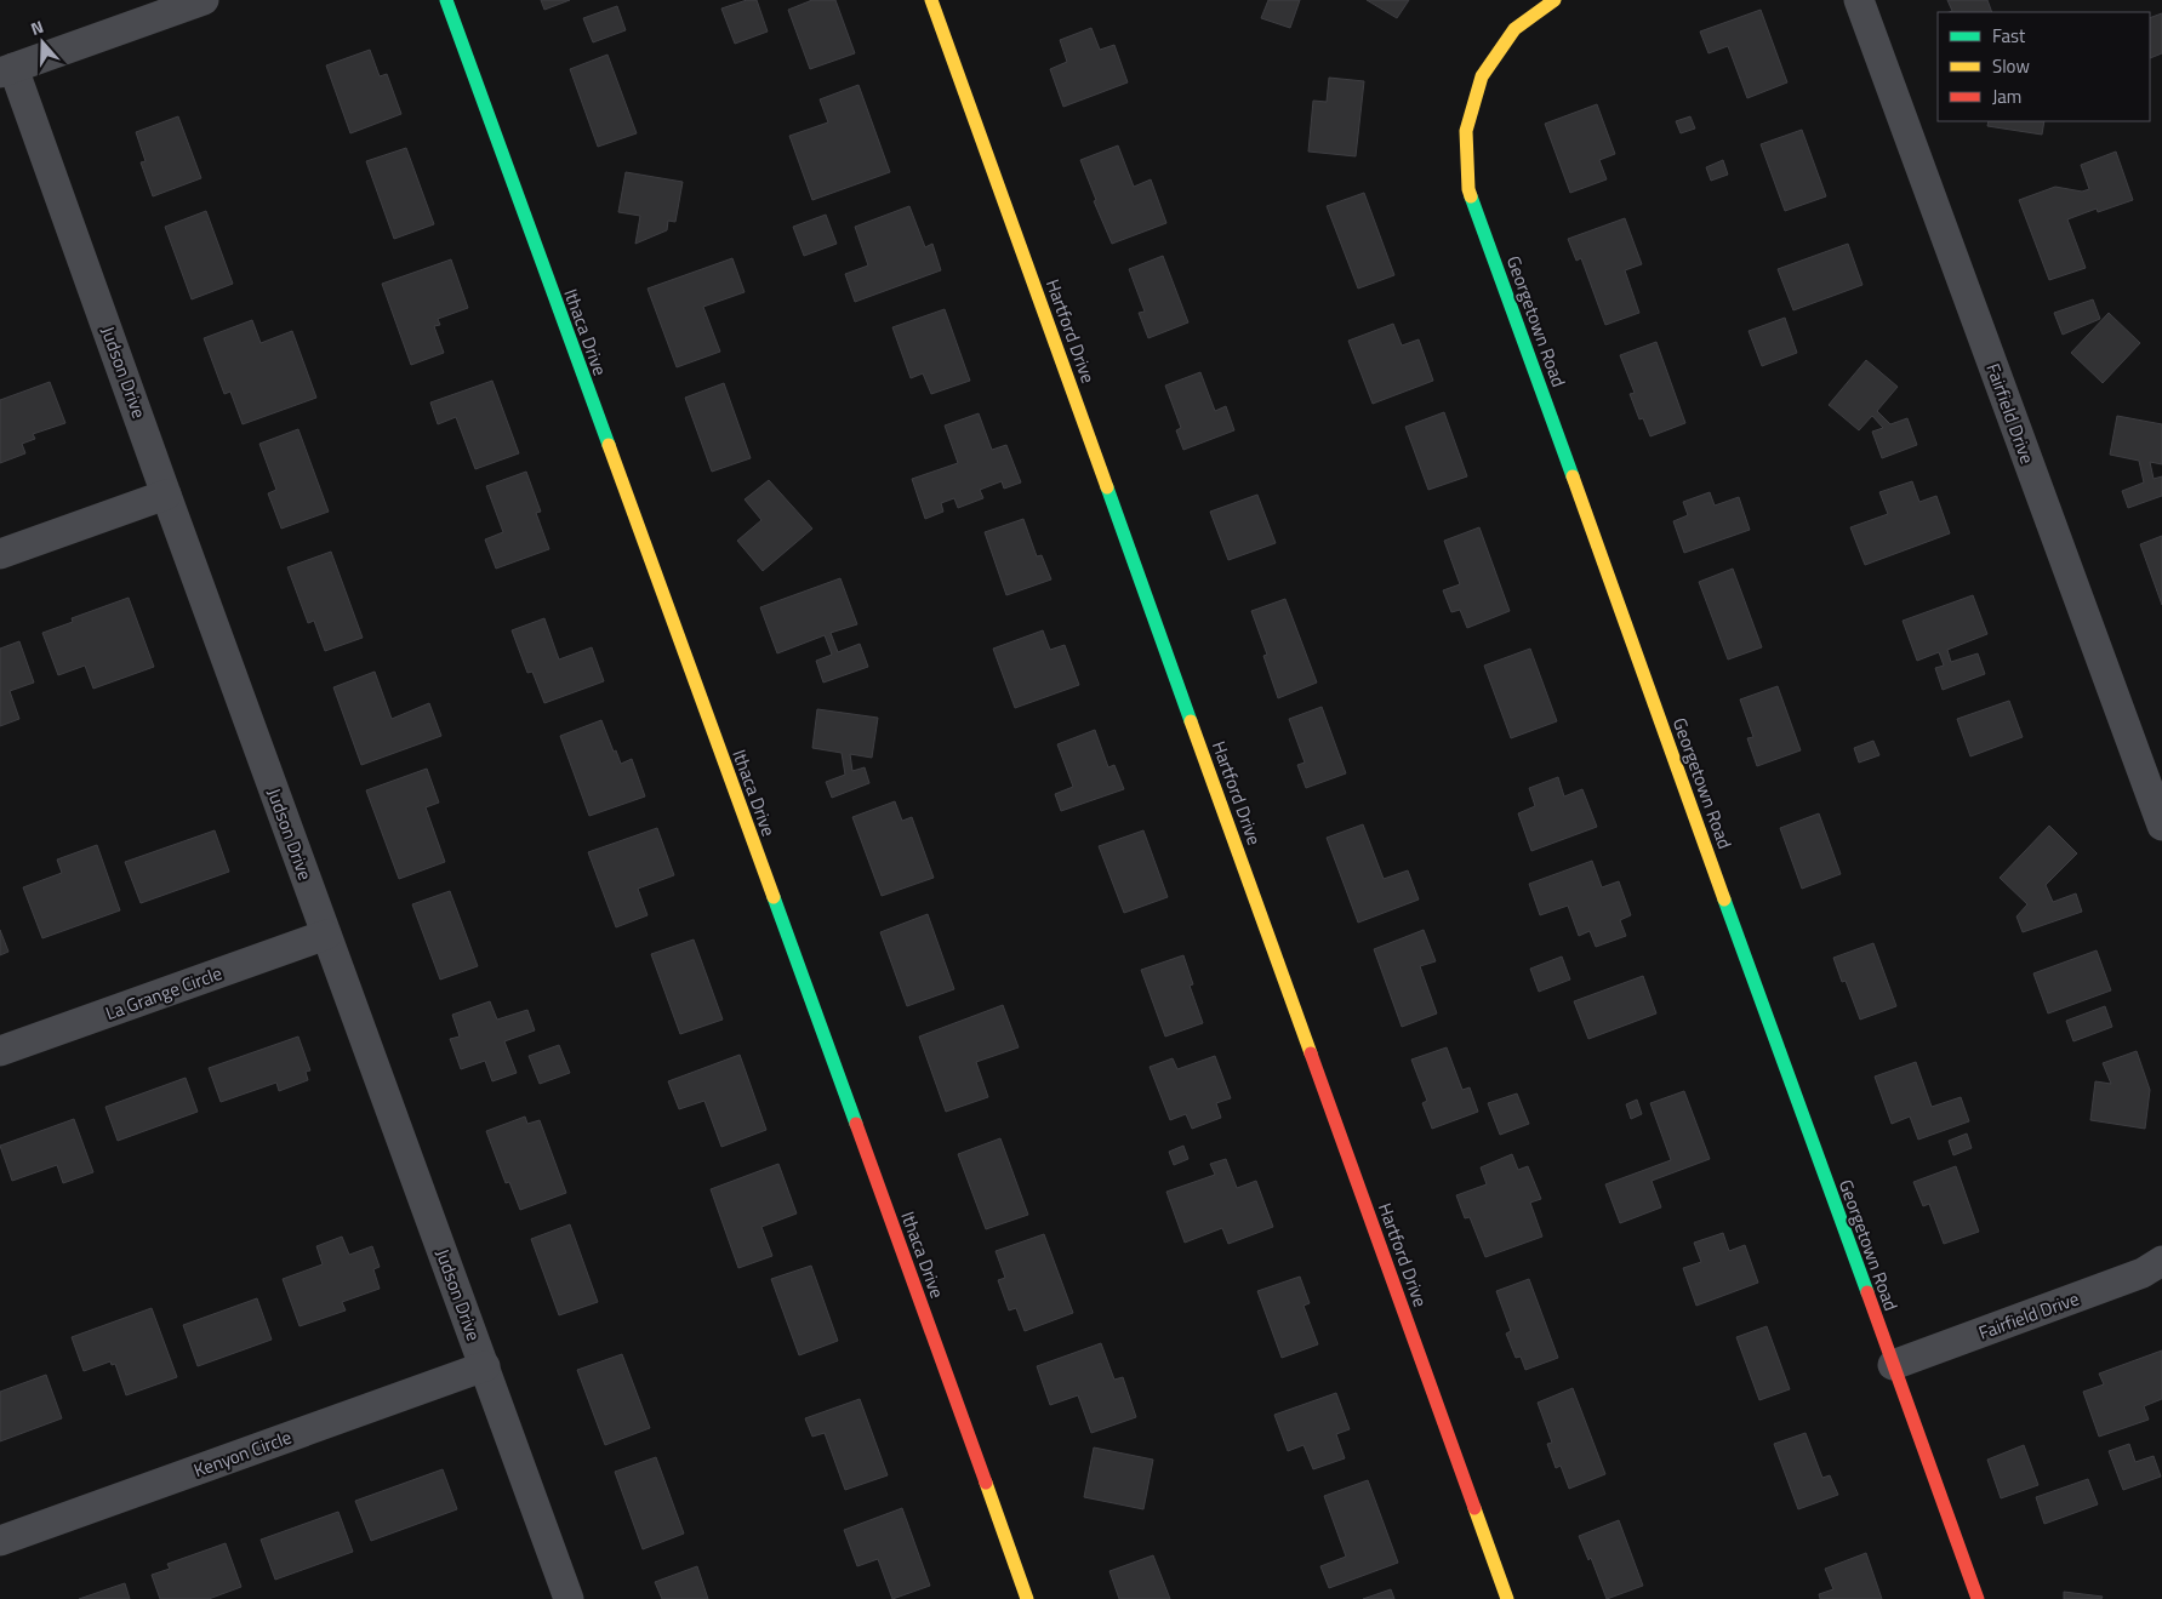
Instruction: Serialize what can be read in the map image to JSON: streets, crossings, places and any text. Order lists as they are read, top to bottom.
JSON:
{
  "streets": {
    "street": [
      "Georgetown Road",
      "Hartford Drive",
      "Ithaca Drive",
      "Judson Drive",
      "Fairfield Drive",
      "La Grange Circle",
      "Kenyon Circle"
    ]
  },
  "crossings": [
    ["Georgetown Road", "Fairfield Drive"],
    ["Judson Drive", "La Grange Circle"],
    ["Judson Drive", "Kenyon Circle"]
  ],
  "legend": ["Fast", "Slow", "Jam"],
  "north": "top"
}
